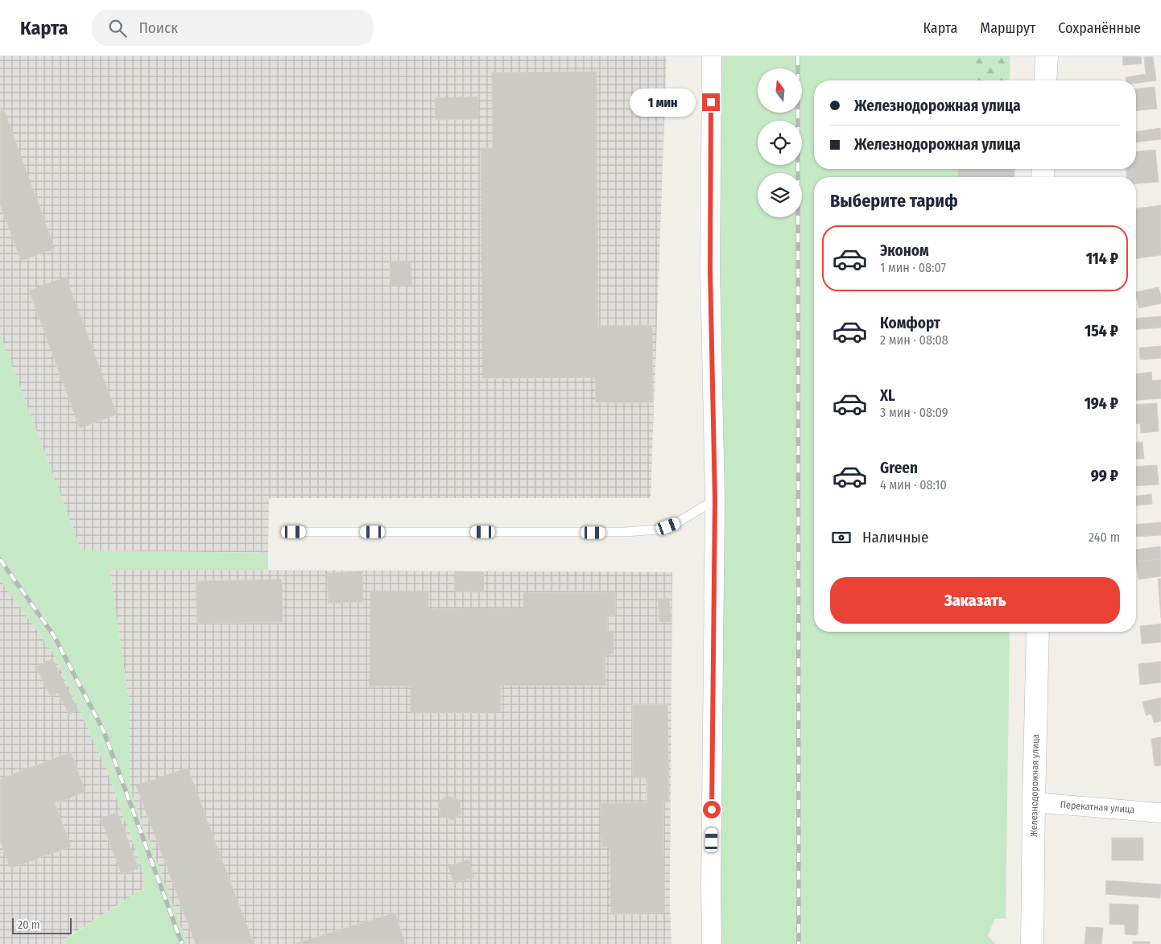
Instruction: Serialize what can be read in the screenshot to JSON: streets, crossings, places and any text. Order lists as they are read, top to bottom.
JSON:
{
  "streets": {
    "street": ["Железнодорожная улица", "Перекатная улица"]
  },
  "crossings": [
    ["Железнодорожная улица", "Перекатная улица"]
  ],
  "scale_bar": "20 m",
  "north": "top",
  "page": {
    "header": "Карта",
    "search": "Поиск",
    "nav": ["Карта", "Маршрут", "Сохранённые"],
    "banner": ["Железнодорожная улица", "Железнодорожная улица"],
    "bubble": "1 мин",
    "heading": "Выберите тариф",
    "list": [
      {
        "name": "Эконом",
        "note": "1 мин · 08:07",
        "value": "114 ₽"
      },
      {
        "name": "Комфорт",
        "note": "2 мин · 08:08",
        "value": "154 ₽"
      },
      {
        "name": "XL",
        "note": "3 мин · 08:09",
        "value": "194 ₽"
      },
      {
        "name": "Green",
        "note": "4 мин · 08:10",
        "value": "99 ₽"
      }
    ],
    "pay": ["Наличные", "240 m"],
    "buttons": "Заказать",
    "scale": "20 m"
  }
}
